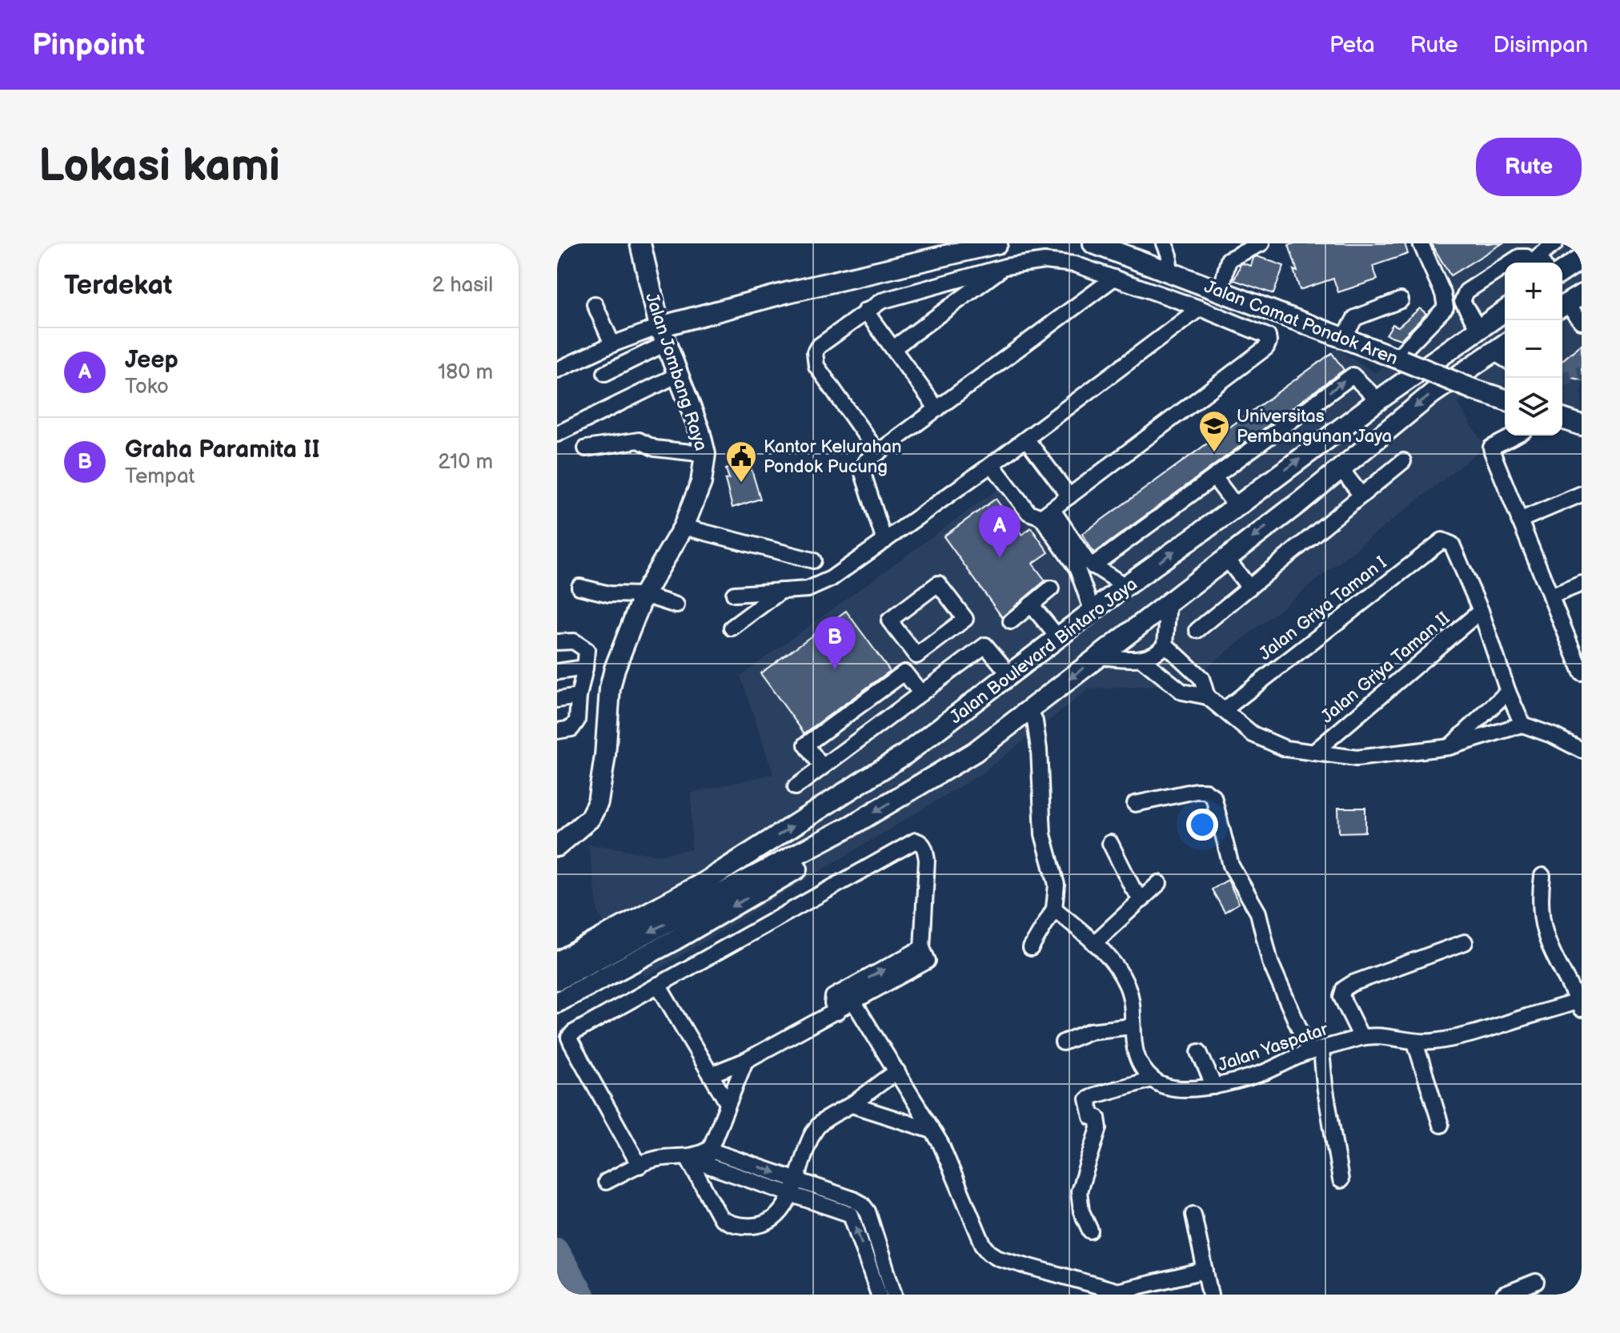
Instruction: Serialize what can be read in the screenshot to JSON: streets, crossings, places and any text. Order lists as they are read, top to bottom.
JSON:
{
  "streets": {
    "main road": ["Jalan Camat Pondok Aren", "Jalan Jombang Raya", "Jalan Boulevard Bintaro Jaya"],
    "street": ["Jalan Griya Taman I", "Jalan Griya Taman II", "Jalan Yaspatar"]
  },
  "crossings": [
    ["Jalan Griya Taman I", "Jalan Griya Taman II"]
  ],
  "places": {
    "school or university": ["Universitas Pembangunan Jaya"],
    "public building": ["Kantor Kelurahan Pondok Pucung"]
  },
  "page": {
    "header": "Pinpoint",
    "nav": ["Peta", "Rute", "Disimpan"],
    "buttons": "Rute",
    "title": "Lokasi kami",
    "heading": ["Terdekat", "2 hasil"],
    "map_buttons": ["+", "−"],
    "list": [
      {
        "mark": "A",
        "name": "Jeep",
        "note": "Toko",
        "value": "180 m"
      },
      {
        "mark": "B",
        "name": "Graha Paramita II",
        "note": "Tempat",
        "value": "210 m"
      }
    ],
    "pins": ["A", "B"]
  }
}
